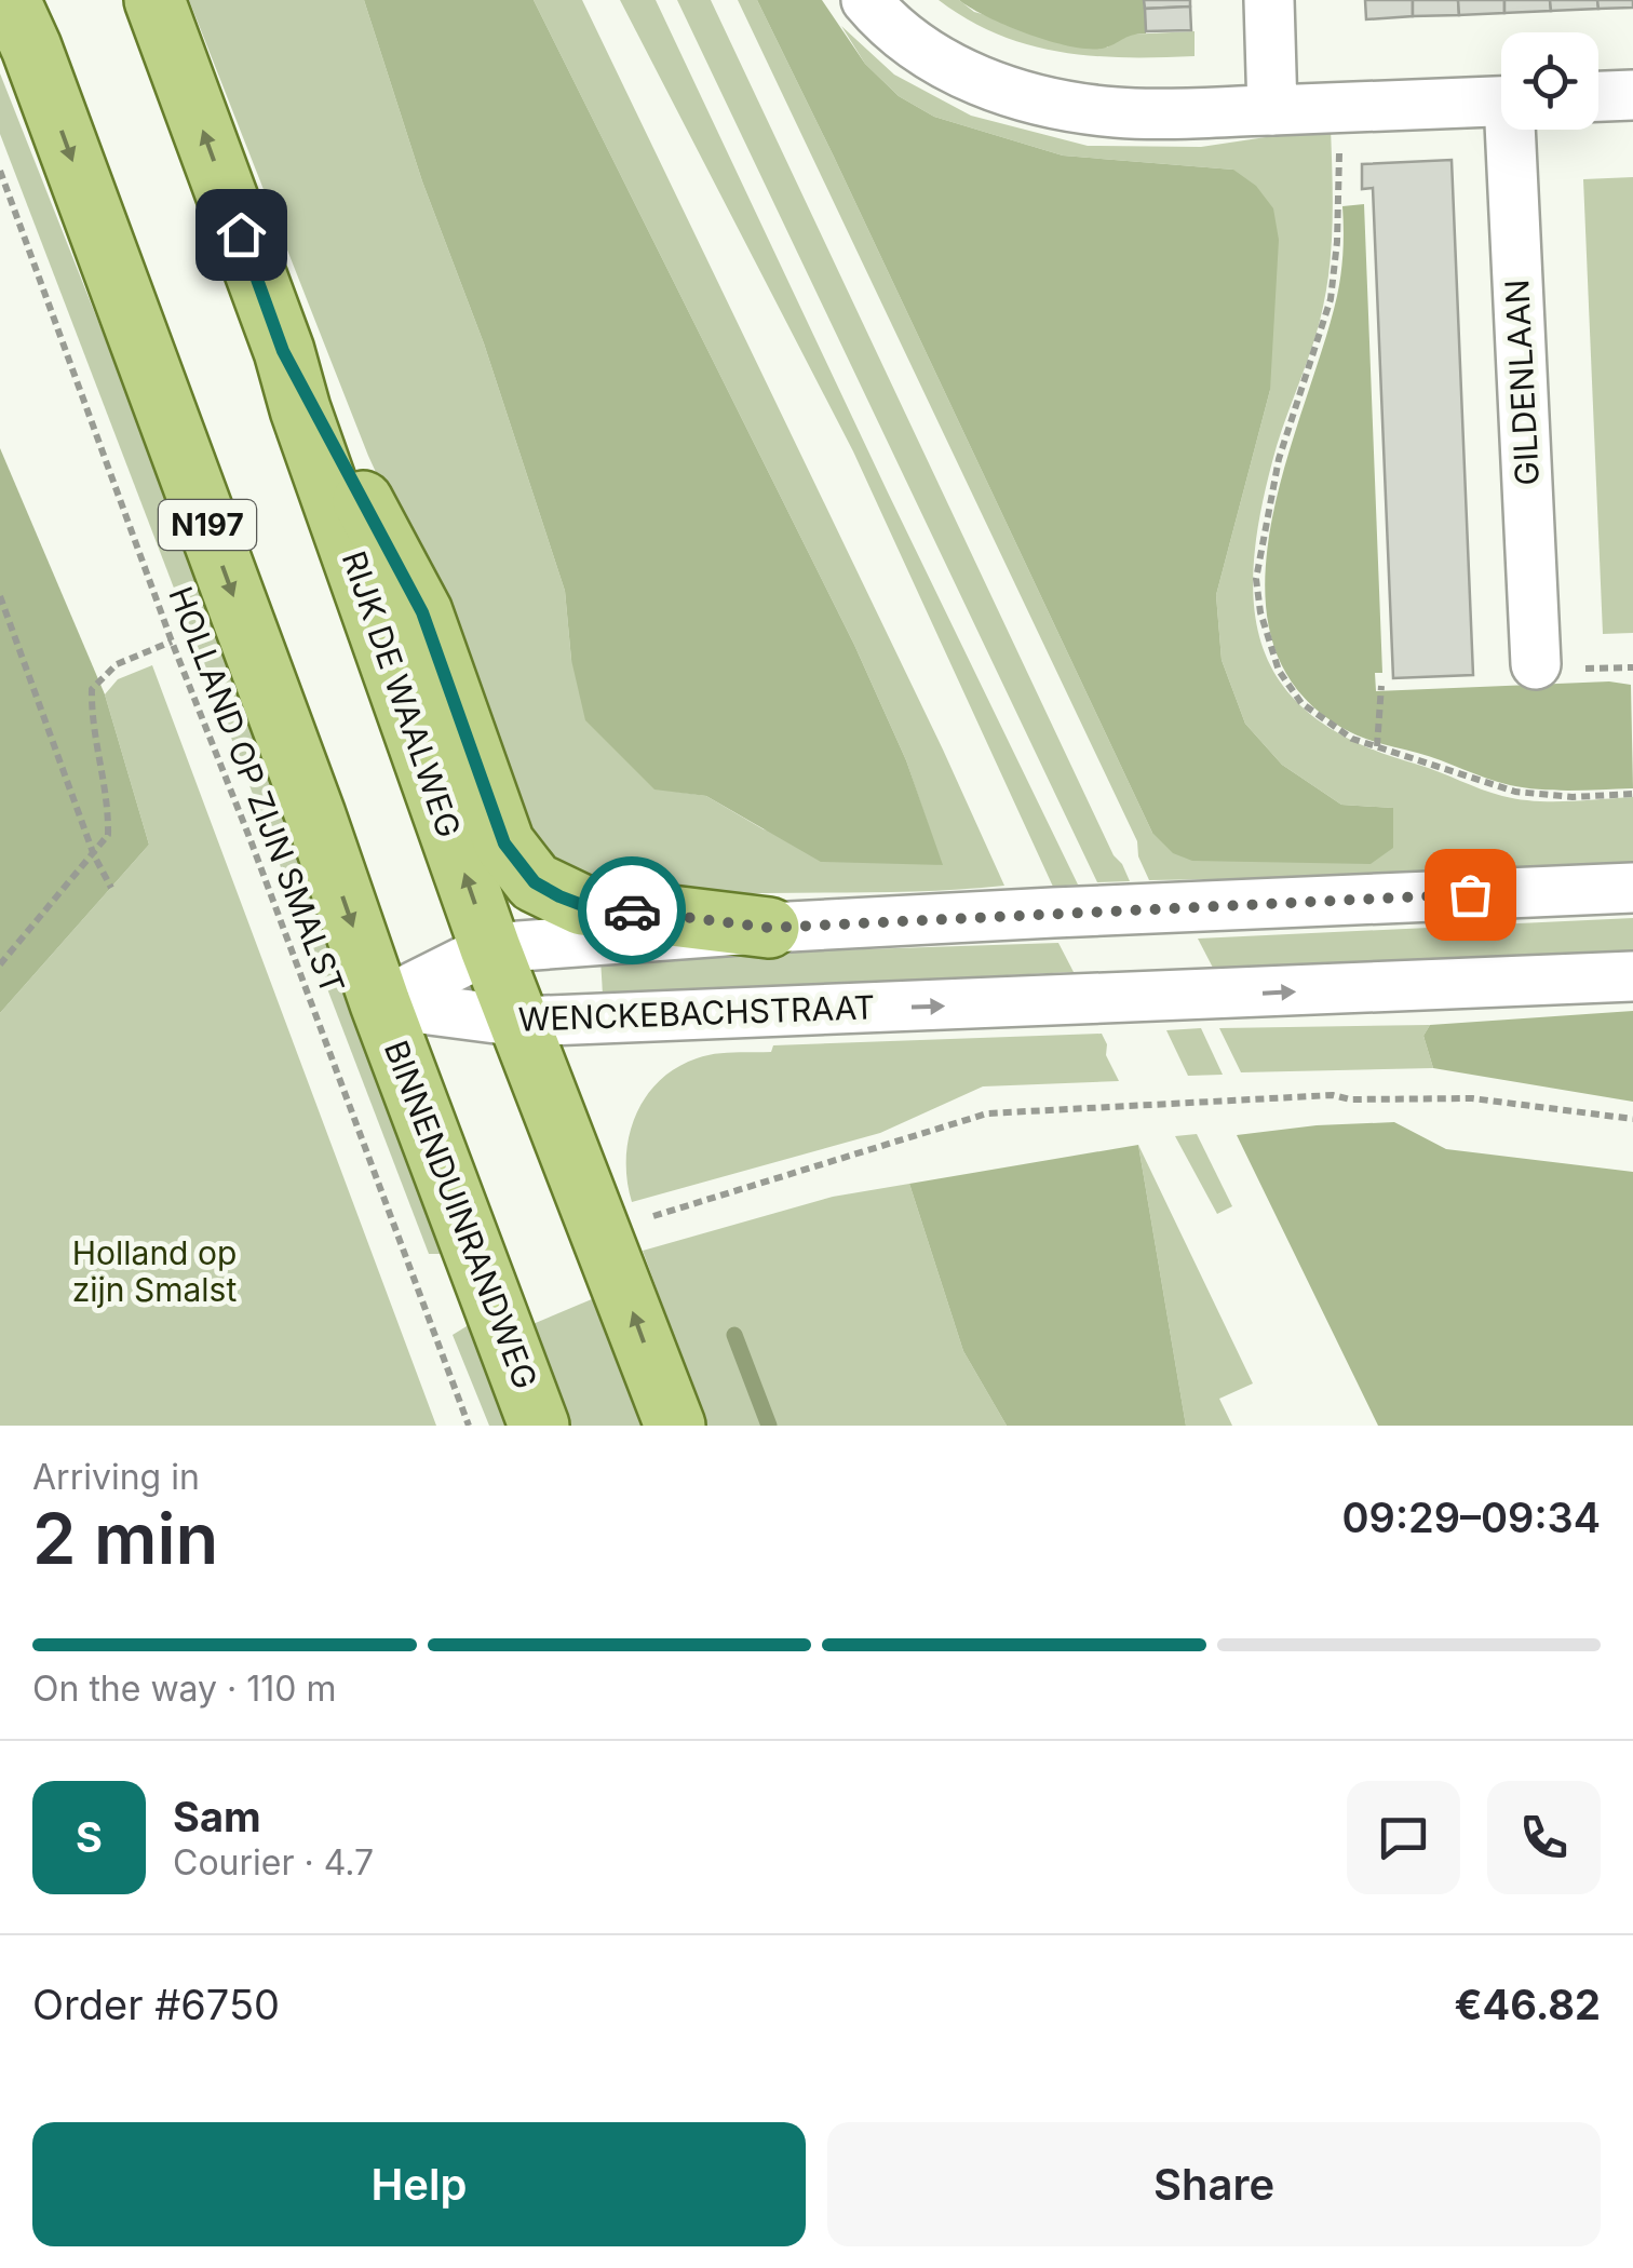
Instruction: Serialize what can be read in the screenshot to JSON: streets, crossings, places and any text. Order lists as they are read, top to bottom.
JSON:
{
  "streets": {
    "main road": ["N197", "RIJK DE WAALWEG", "BINNENDUINRANDWEG"],
    "street": ["GILDENLAAN", "WENCKEBACHSTRAAT"],
    "path": ["HOLLAND OP ZIJN SMALST"]
  },
  "crossings": [
    ["N197", "WENCKEBACHSTRAAT"],
    ["N197", "BINNENDUINRANDWEG"],
    ["RIJK DE WAALWEG", "WENCKEBACHSTRAAT"],
    ["WENCKEBACHSTRAAT", "BINNENDUINRANDWEG"]
  ],
  "parks": ["Holland op zijn Smalst"],
  "page": {
    "heading": ["2 min", "Arriving in", "09:29–09:34"],
    "panel": [
      "Sam",
      "Courier · 4.7",
      "Order #6750",
      "€46.82"
    ],
    "bar": "On the way · 110 m",
    "round": "S",
    "buttons": ["Help", "Share"]
  }
}
